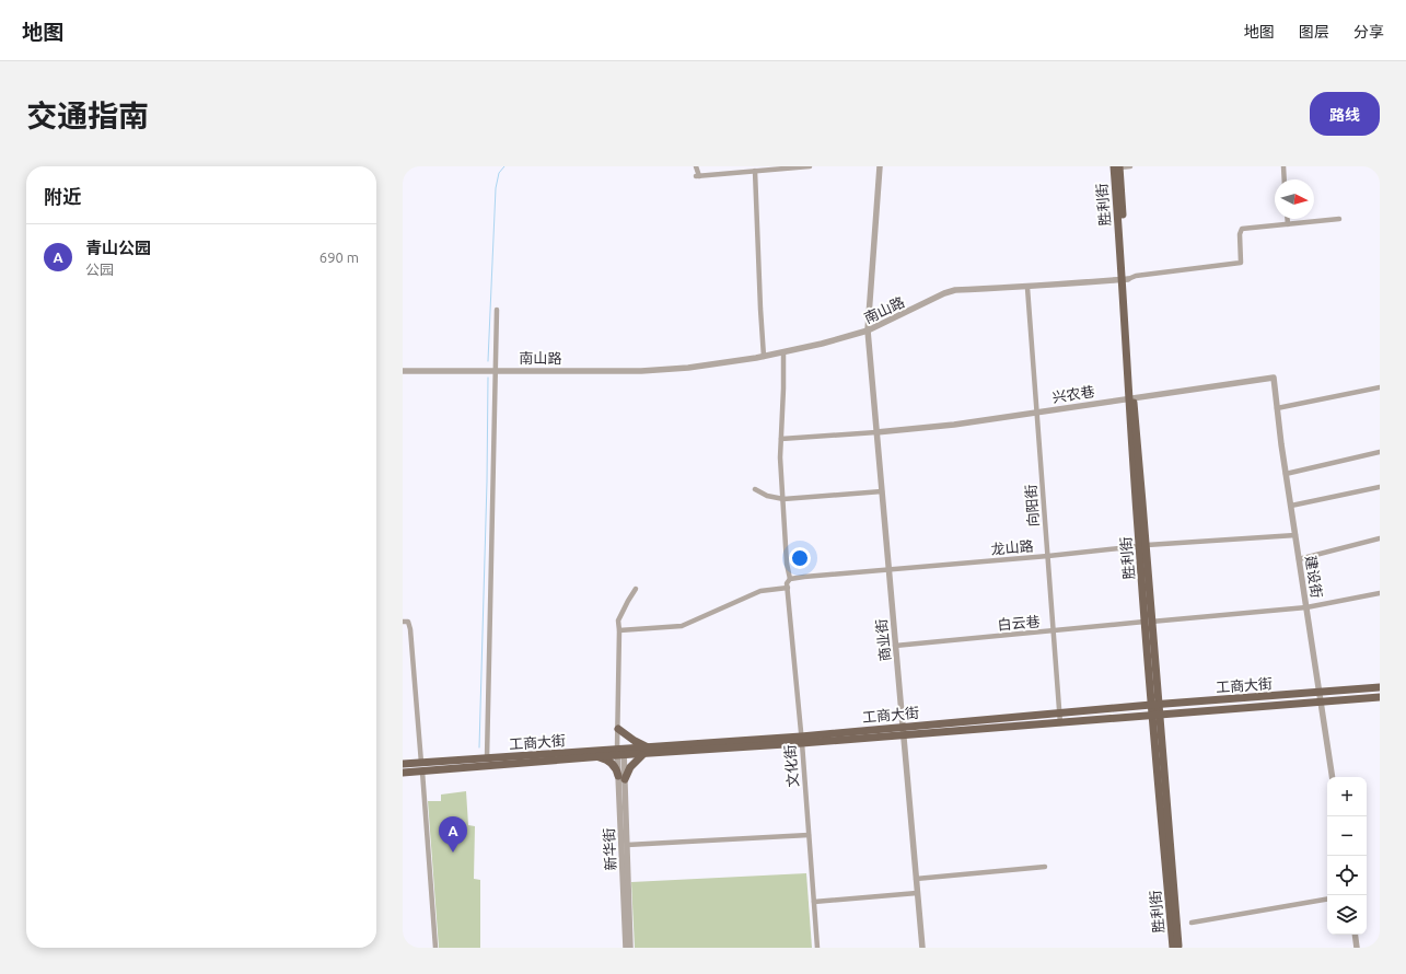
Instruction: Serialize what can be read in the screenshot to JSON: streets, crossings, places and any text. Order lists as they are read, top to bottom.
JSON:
{
  "streets": {
    "main road": ["胜利街", "工商大街"],
    "street": [
      "南山路",
      "兴农巷",
      "向阳街",
      "龙山路",
      "建设街",
      "白云巷",
      "商业街",
      "文化街",
      "新华街"
    ]
  },
  "crossings": [
    ["胜利街", "南山路"],
    ["胜利街", "兴农巷"],
    ["胜利街", "龙山路"],
    ["胜利街", "白云巷"],
    ["胜利街", "工商大街"],
    ["南山路", "向阳街"],
    ["南山路", "商业街"],
    ["南山路", "文化街"],
    ["兴农巷", "向阳街"],
    ["兴农巷", "建设街"],
    ["兴农巷", "商业街"],
    ["向阳街", "龙山路"],
    ["向阳街", "白云巷"],
    ["向阳街", "工商大街"],
    ["龙山路", "建设街"],
    ["龙山路", "商业街"],
    ["龙山路", "文化街"],
    ["建设街", "白云巷"],
    ["建设街", "工商大街"],
    ["白云巷", "商业街"],
    ["商业街", "工商大街"],
    ["工商大街", "文化街"],
    ["工商大街", "新华街"]
  ],
  "north": "right",
  "page": {
    "header": "地图",
    "nav": ["地图", "图层", "分享"],
    "title": "交通指南",
    "buttons": "路线",
    "heading": "附近",
    "list": [
      {
        "mark": "A",
        "name": "青山公园",
        "note": "公园",
        "value": "690 m"
      }
    ],
    "map_buttons": ["+", "−"],
    "pins": "A"
  }
}
